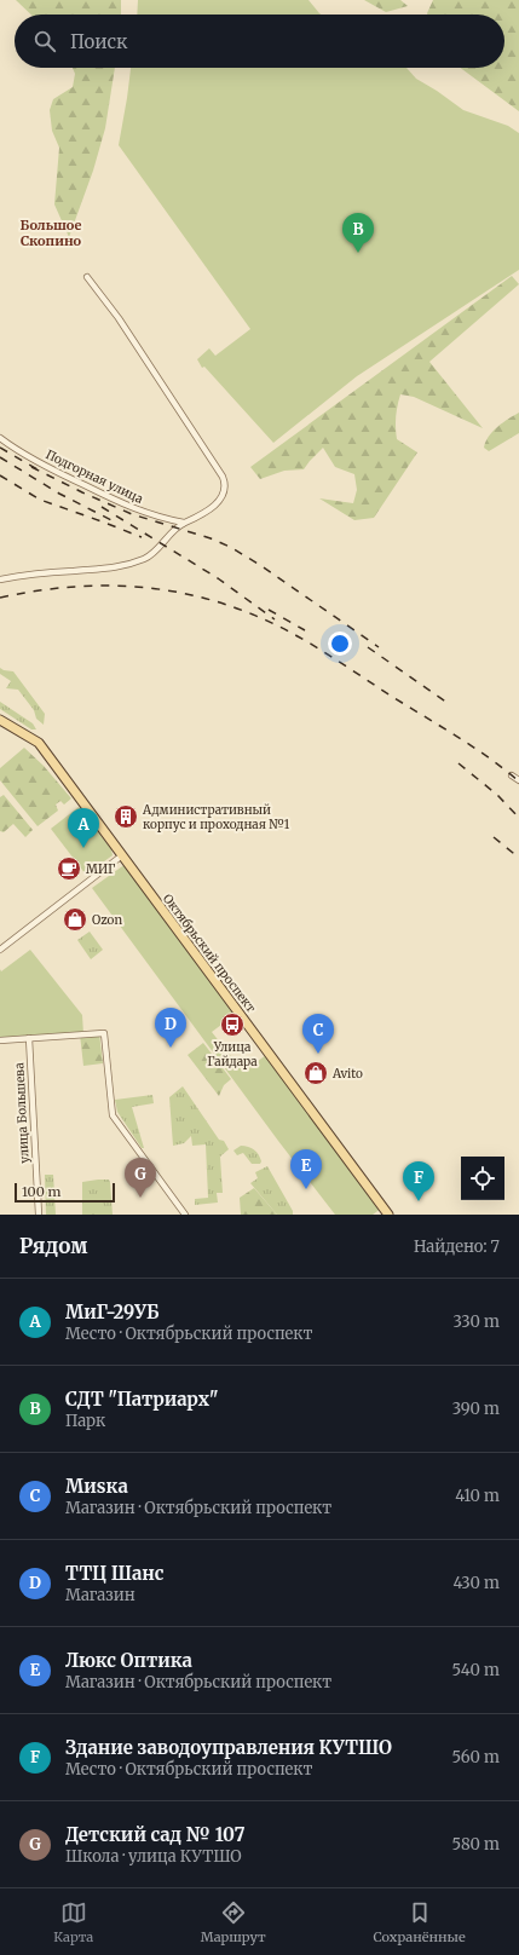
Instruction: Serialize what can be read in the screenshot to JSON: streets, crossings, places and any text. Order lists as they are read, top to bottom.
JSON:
{
  "streets": {
    "main road": ["Октябрьский проспект"],
    "street": ["Подгорная улица", "улица Большева"]
  },
  "districts": ["Большое Скопино"],
  "places": {
    "building": ["Административный корпус и проходная №1"],
    "cafe": ["МИГ"],
    "shop": ["Ozon", "Avito"],
    "bus stop": ["Улица Гайдара"]
  },
  "scale_bar": "100 m",
  "page": {
    "search": "Поиск",
    "pins": [
      "B",
      "A",
      "D",
      "C",
      "E",
      "G",
      "F"
    ],
    "scale": "100 m",
    "heading": ["Рядом", "Найдено: 7"],
    "list": [
      {
        "mark": "A",
        "name": "МиГ-29УБ",
        "note": "Место · Октябрьский проспект",
        "value": "330 m"
      },
      {
        "mark": "B",
        "name": "СДТ \"Патриарх\"",
        "note": "Парк",
        "value": "390 m"
      },
      {
        "mark": "C",
        "name": "Миsка",
        "note": "Магазин · Октябрьский проспект",
        "value": "410 m"
      },
      {
        "mark": "D",
        "name": "ТТЦ Шанс",
        "note": "Магазин",
        "value": "430 m"
      },
      {
        "mark": "E",
        "name": "Люкс Оптика",
        "note": "Магазин · Октябрьский проспект",
        "value": "540 m"
      },
      {
        "mark": "F",
        "name": "Здание заводоуправления КУТШО",
        "note": "Место · Октябрьский проспект",
        "value": "560 m"
      },
      {
        "mark": "G",
        "name": "Детский сад № 107",
        "note": "Школа · улица КУТШО",
        "value": "580 m"
      }
    ],
    "nav": ["Карта", "Маршрут", "Сохранённые"]
  }
}
